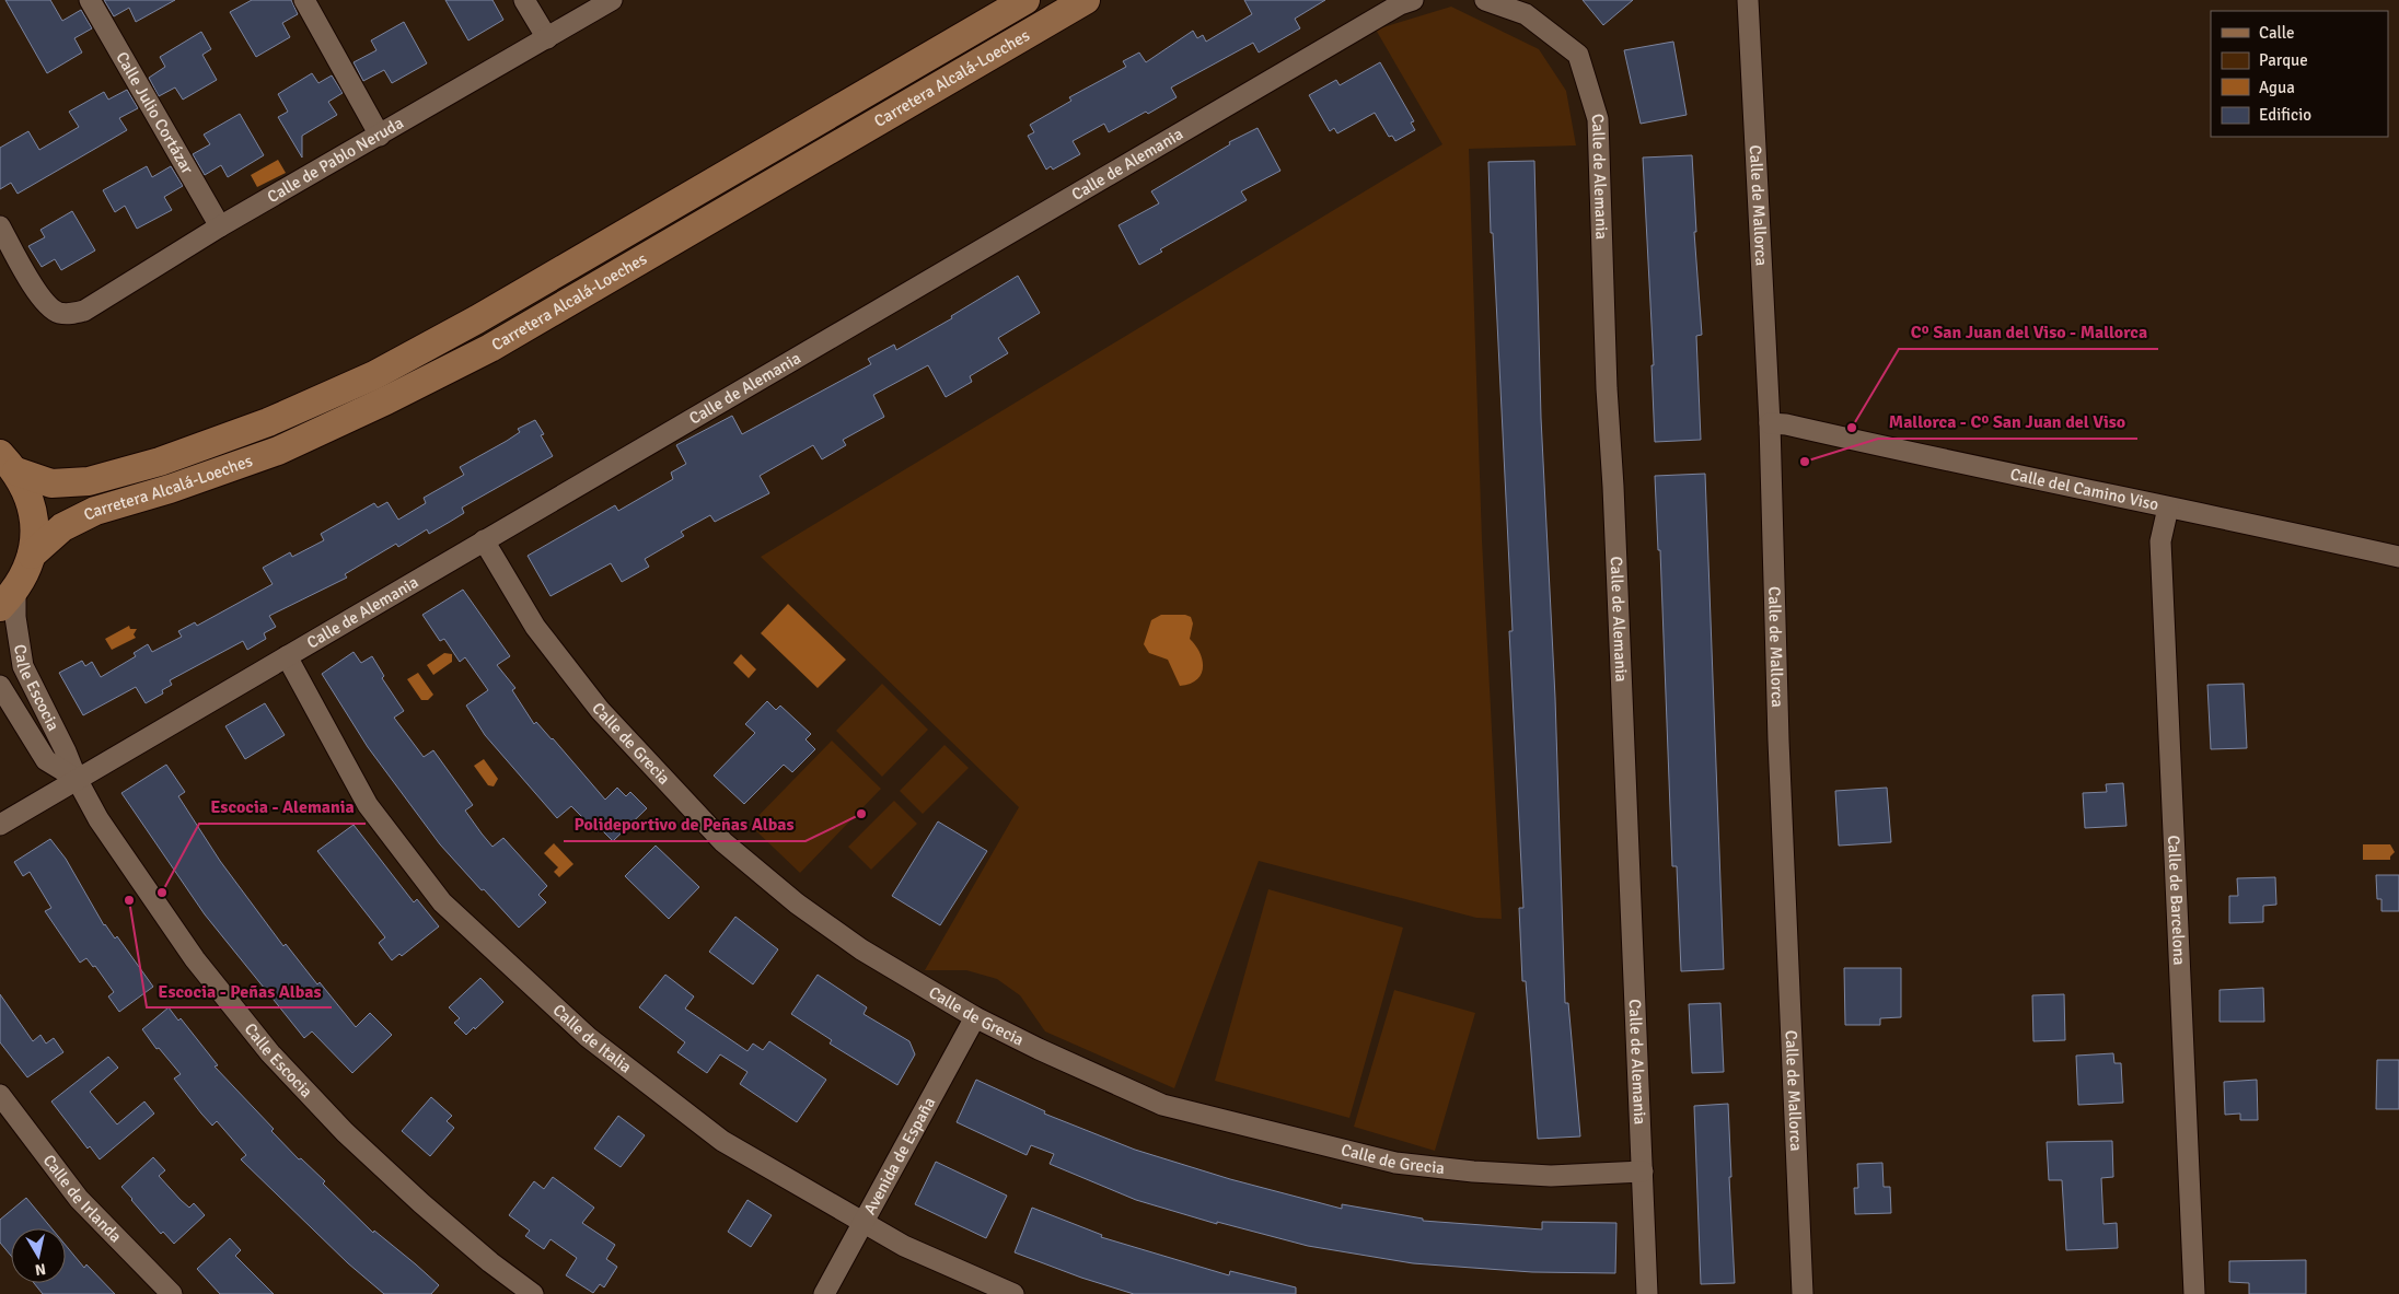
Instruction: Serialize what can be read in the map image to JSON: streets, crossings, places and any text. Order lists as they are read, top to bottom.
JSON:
{
  "streets": {
    "main road": ["Carretera Alcalá-Loeches"],
    "street": [
      "Calle Julio Cortázar",
      "Calle de Pablo Neruda",
      "Calle de Alemania",
      "Calle de Mallorca",
      "Calle del Camino Viso",
      "Calle Escocia",
      "Calle de Grecia",
      "Calle de Barcelona",
      "Calle de Italia",
      "Avenida de España",
      "Calle de Irlanda"
    ]
  },
  "crossings": [
    ["Calle Julio Cortázar", "Calle de Pablo Neruda"],
    ["Calle de Alemania", "Calle Escocia"],
    ["Calle de Alemania", "Calle de Grecia"],
    ["Calle de Alemania", "Calle de Italia"],
    ["Calle de Mallorca", "Calle del Camino Viso"],
    ["Calle del Camino Viso", "Calle de Barcelona"],
    ["Calle de Grecia", "Avenida de España"],
    ["Calle de Italia", "Avenida de España"]
  ],
  "places": [
    "Cº San Juan del Viso - Mallorca",
    "Mallorca - Cº San Juan del Viso",
    "Polideportivo de Peñas Albas",
    "Escocia - Alemania",
    "Escocia - Peñas Albas"
  ],
  "legend": [
    "Calle",
    "Parque",
    "Agua",
    "Edificio"
  ],
  "north": "bottom"
}
